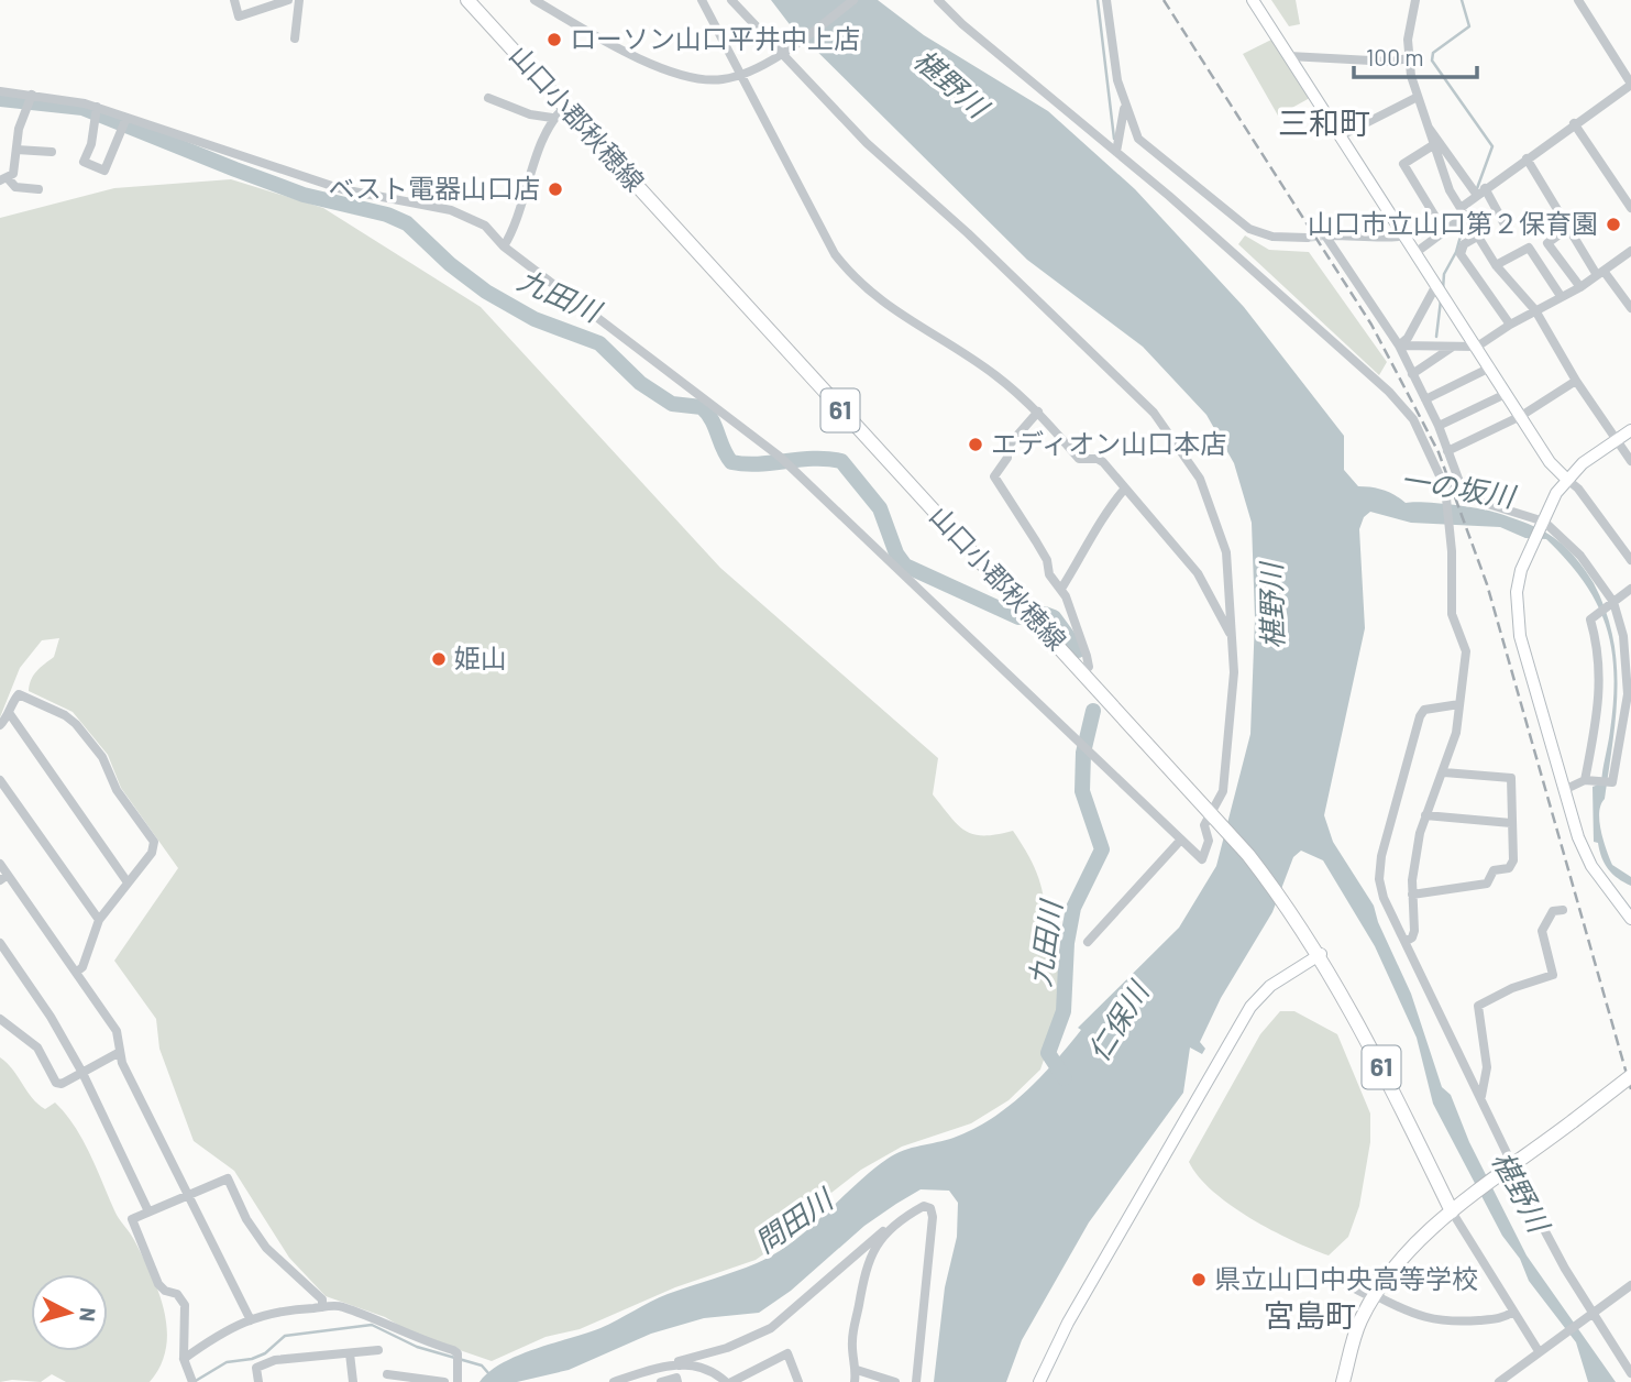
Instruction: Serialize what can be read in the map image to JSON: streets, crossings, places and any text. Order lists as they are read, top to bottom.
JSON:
{
  "streets": {
    "main road": ["山口小郡秋穂線", "61"]
  },
  "districts": ["三和町", "宮島町"],
  "water": [
    "椹野川",
    "九田川",
    "一の坂川",
    "仁保川",
    "問田川"
  ],
  "places": [
    "ローソン山口平井中上店",
    "ベスト電器山口店",
    "山口市立山口第２保育園",
    "エディオン山口本店",
    "姫山",
    "県立山口中央高等学校"
  ],
  "scale_bar": "100 m",
  "north": "right"
}
